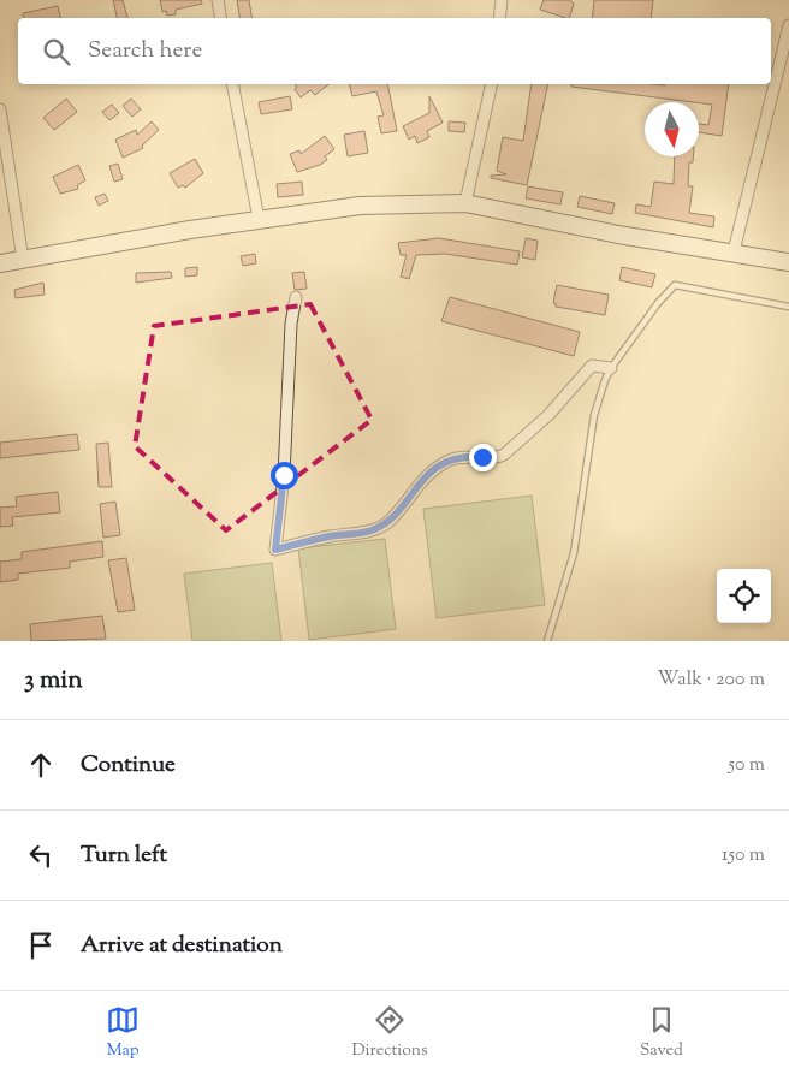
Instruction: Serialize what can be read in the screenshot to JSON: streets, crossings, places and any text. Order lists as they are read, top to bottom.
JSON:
{
  "north": "bottom",
  "page": {
    "search": "Search here",
    "heading": ["3 min", "Walk · 200 m"],
    "list": [
      ["Continue", "50 m"],
      ["Turn left", "150 m"],
      "Arrive at destination"
    ],
    "nav": ["Map", "Directions", "Saved"]
  }
}
